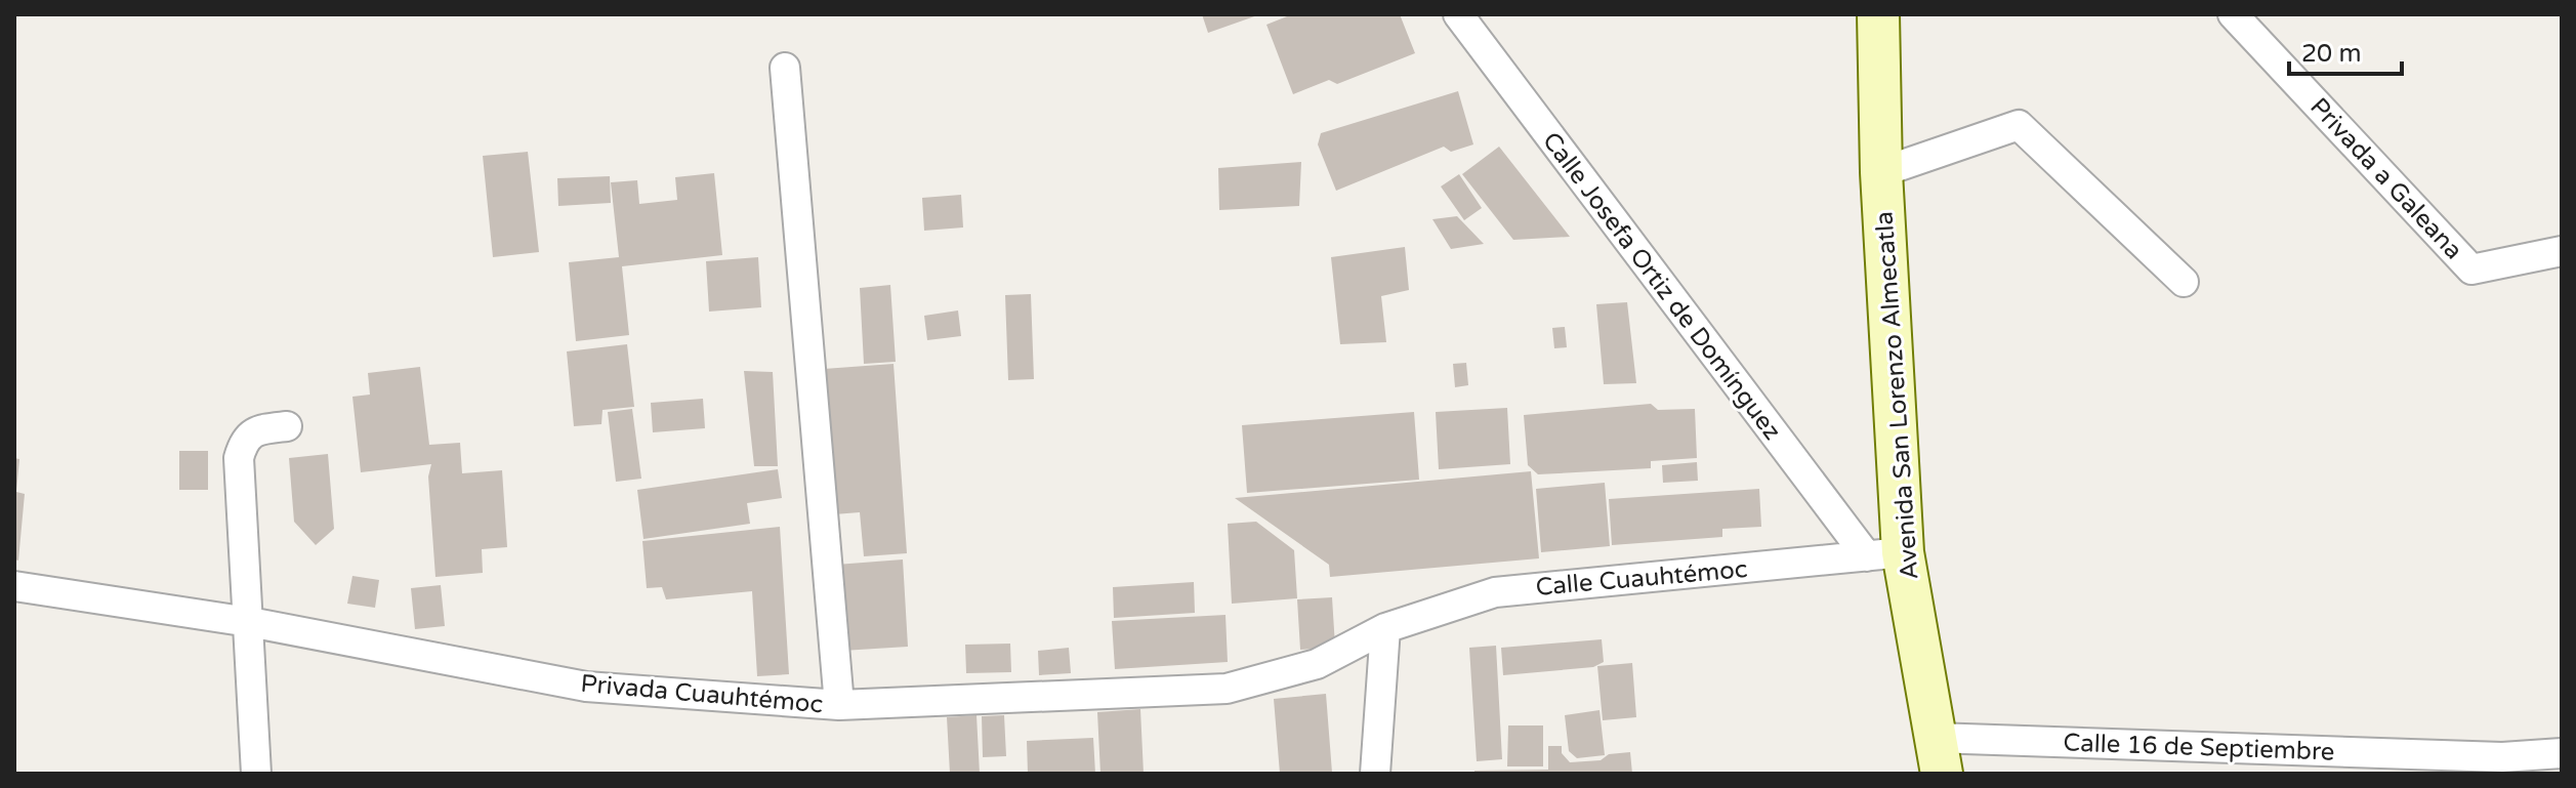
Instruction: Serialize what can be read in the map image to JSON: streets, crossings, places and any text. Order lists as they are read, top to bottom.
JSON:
{
  "streets": {
    "main road": ["Avenida San Lorenzo Almecatla"],
    "street": [
      "Privada a Galeana",
      "Calle Josefa Ortiz de Domínguez",
      "Calle Cuauhtémoc",
      "Privada Cuauhtémoc",
      "Calle 16 de Septiembre"
    ]
  },
  "crossings": [
    ["Calle Josefa Ortiz de Domínguez", "Avenida San Lorenzo Almecatla"],
    ["Calle Josefa Ortiz de Domínguez", "Calle Cuauhtémoc"],
    ["Avenida San Lorenzo Almecatla", "Calle Cuauhtémoc"],
    ["Avenida San Lorenzo Almecatla", "Calle 16 de Septiembre"],
    ["Calle Cuauhtémoc", "Privada Cuauhtémoc"]
  ],
  "scale_bar": "20 m"
}
